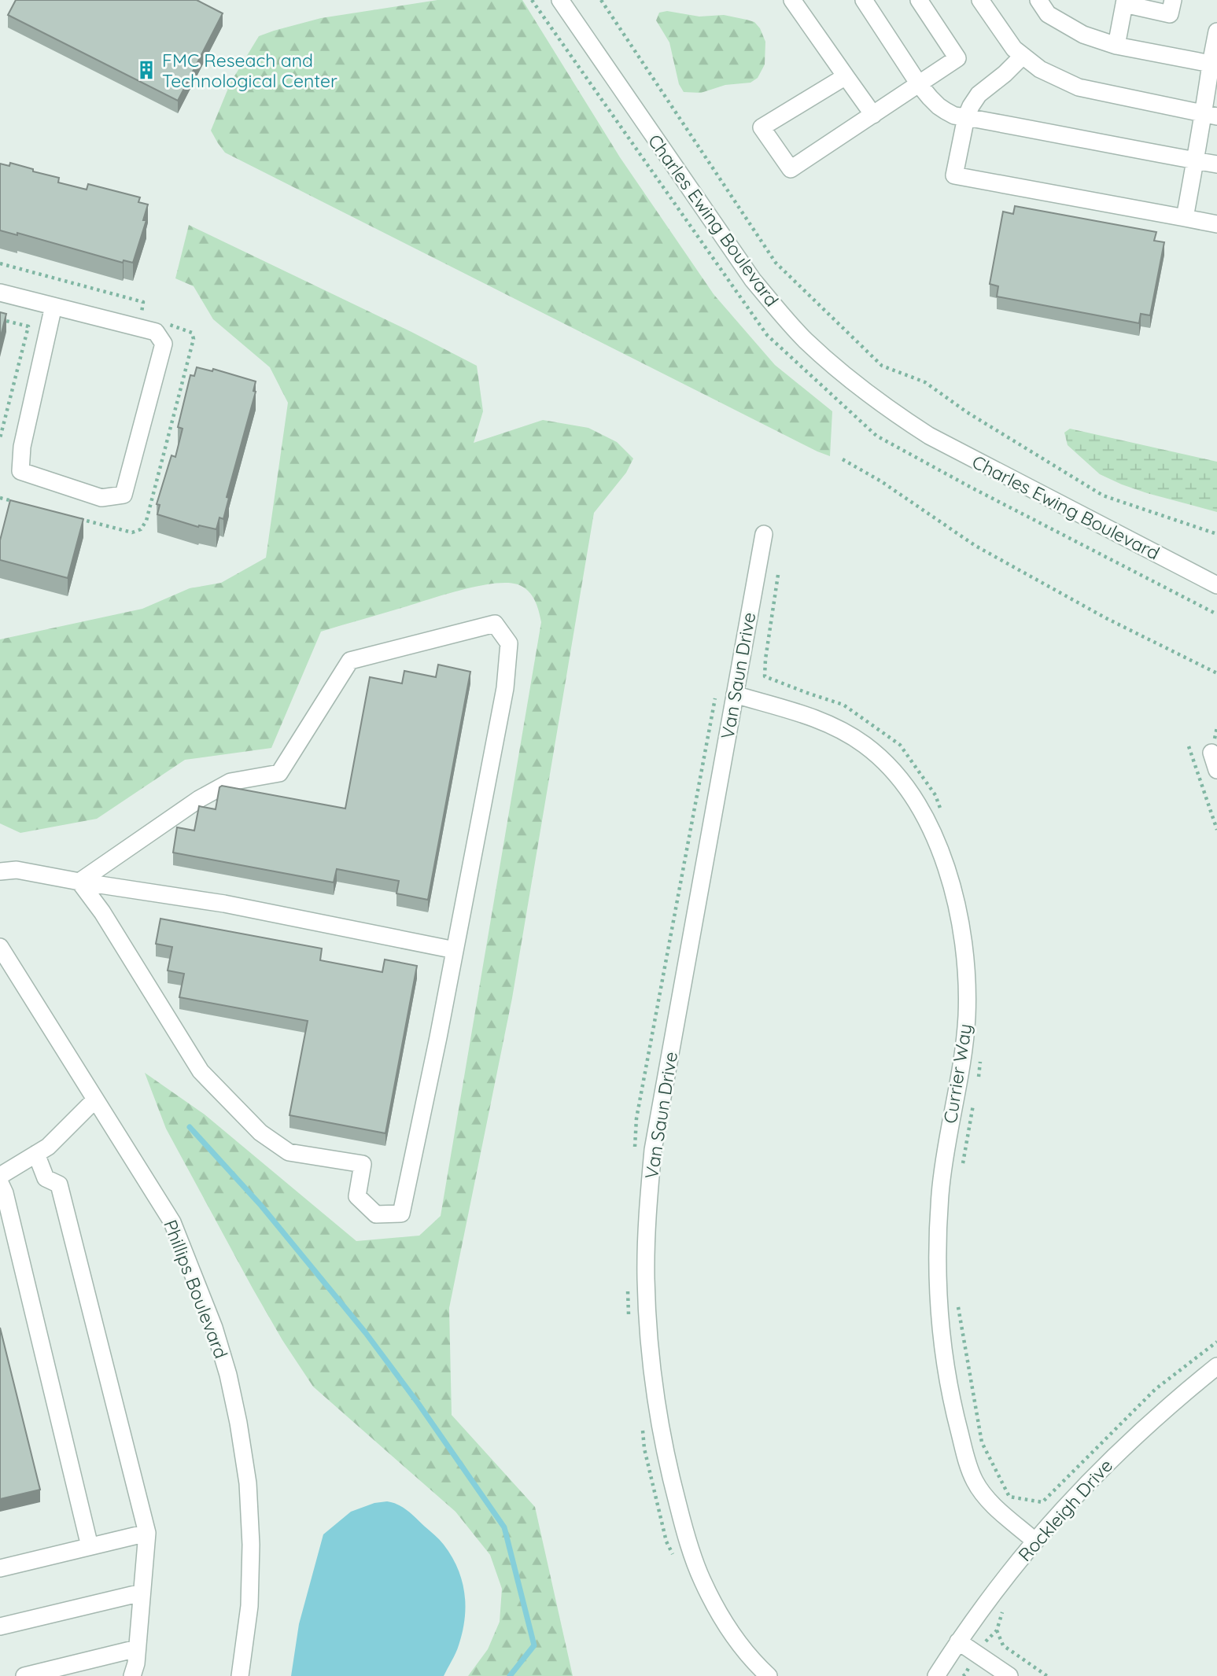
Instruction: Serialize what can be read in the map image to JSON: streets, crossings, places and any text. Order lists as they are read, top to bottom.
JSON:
{
  "streets": {
    "street": [
      "Charles Ewing Boulevard",
      "Van Saun Drive",
      "Currier Way",
      "Phillips Boulevard",
      "Rockleigh Drive"
    ]
  },
  "crossings": [
    ["Van Saun Drive", "Currier Way"],
    ["Currier Way", "Rockleigh Drive"]
  ],
  "places": {
    "building": ["FMC Reseach and Technological Center"]
  }
}
